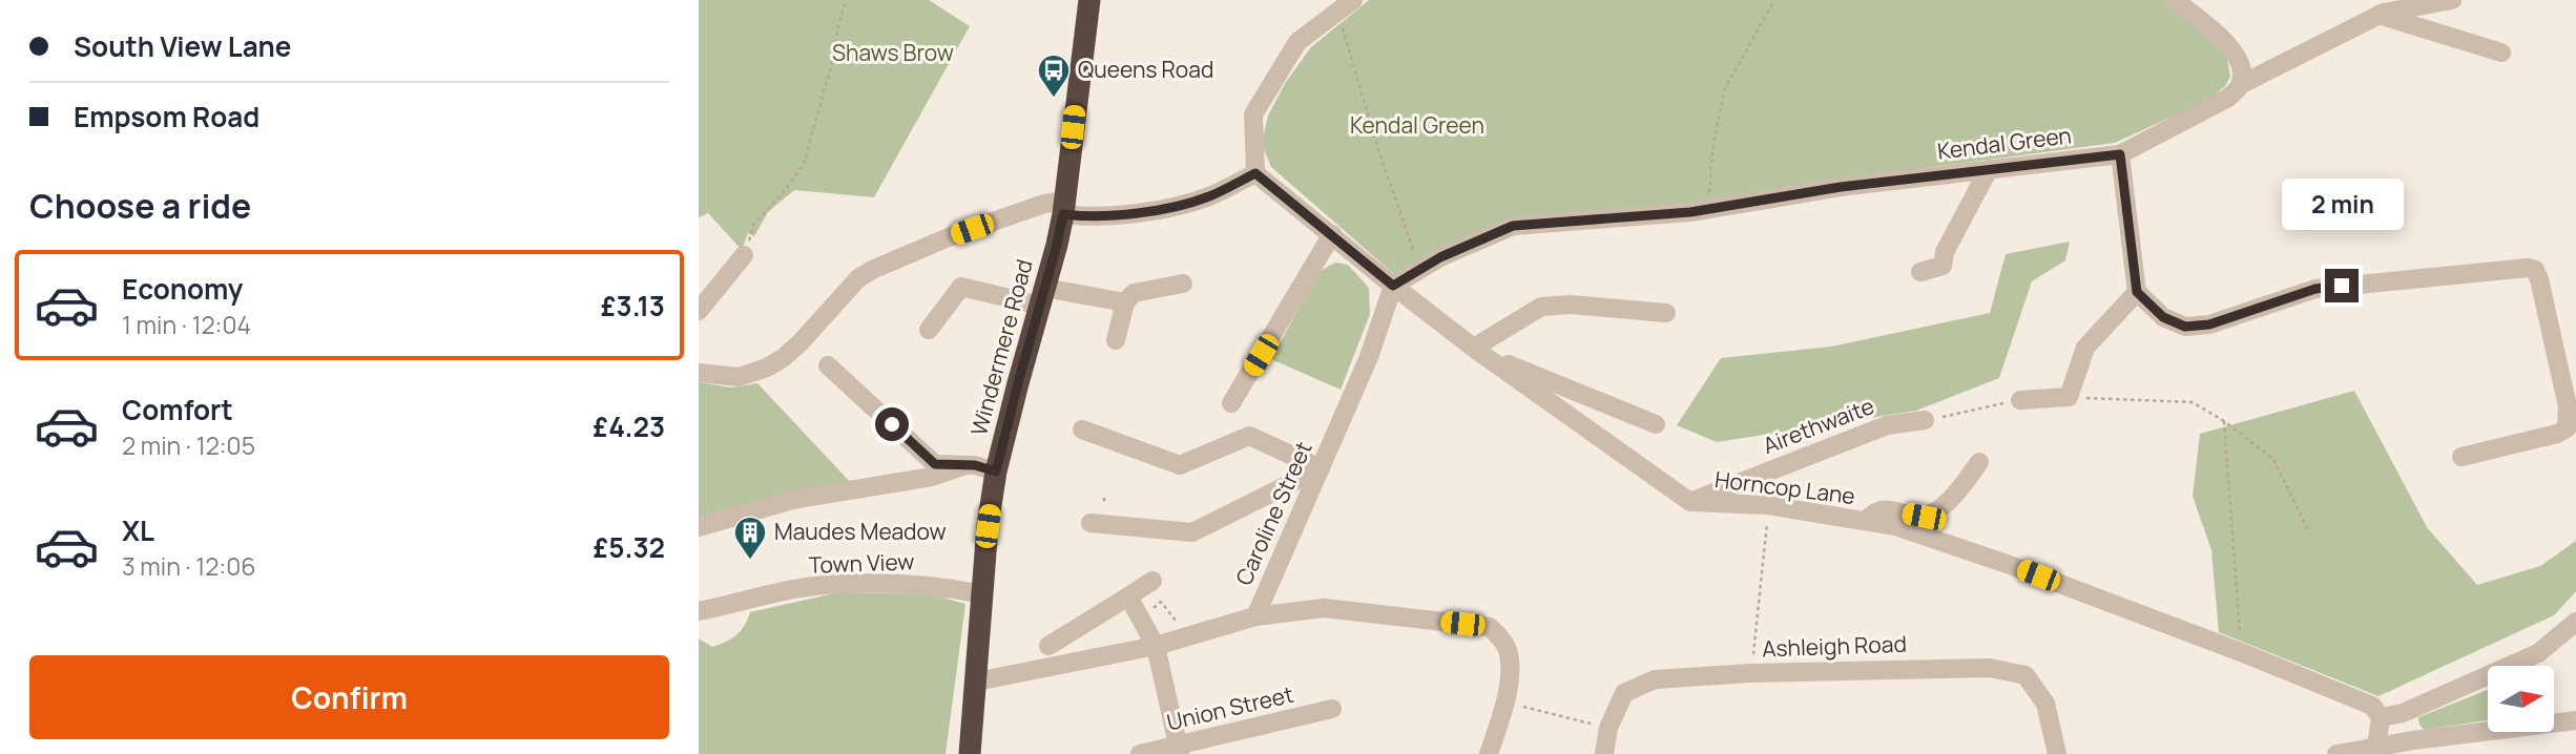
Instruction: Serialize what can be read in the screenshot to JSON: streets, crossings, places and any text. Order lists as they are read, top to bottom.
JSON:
{
  "streets": {
    "highway": ["Windermere Road"],
    "street": [
      "Kendal Green",
      "Airethwaite",
      "Horncop Lane",
      "Caroline Street",
      "Town View",
      "Ashleigh Road",
      "Union Street"
    ]
  },
  "crossings": [
    ["Kendal Green", "Horncop Lane"],
    ["Kendal Green", "Caroline Street"],
    ["Windermere Road", "Caroline Street"],
    ["Windermere Road", "Town View"],
    ["Airethwaite", "Horncop Lane"],
    ["Horncop Lane", "Caroline Street"]
  ],
  "parks": ["Shaws Brow", "Kendal Green"],
  "places": {
    "bus stop": ["Queens Road"],
    "building": ["Maudes Meadow"]
  },
  "north": "right",
  "page": {
    "banner": ["South View Lane", "Empsom Road"],
    "heading": "Choose a ride",
    "bubble": "2 min",
    "list": [
      {
        "name": "Economy",
        "note": "1 min · 12:04",
        "value": "£3.13"
      },
      {
        "name": "Comfort",
        "note": "2 min · 12:05",
        "value": "£4.23"
      },
      {
        "name": "XL",
        "note": "3 min · 12:06",
        "value": "£5.32"
      }
    ],
    "buttons": "Confirm"
  }
}
